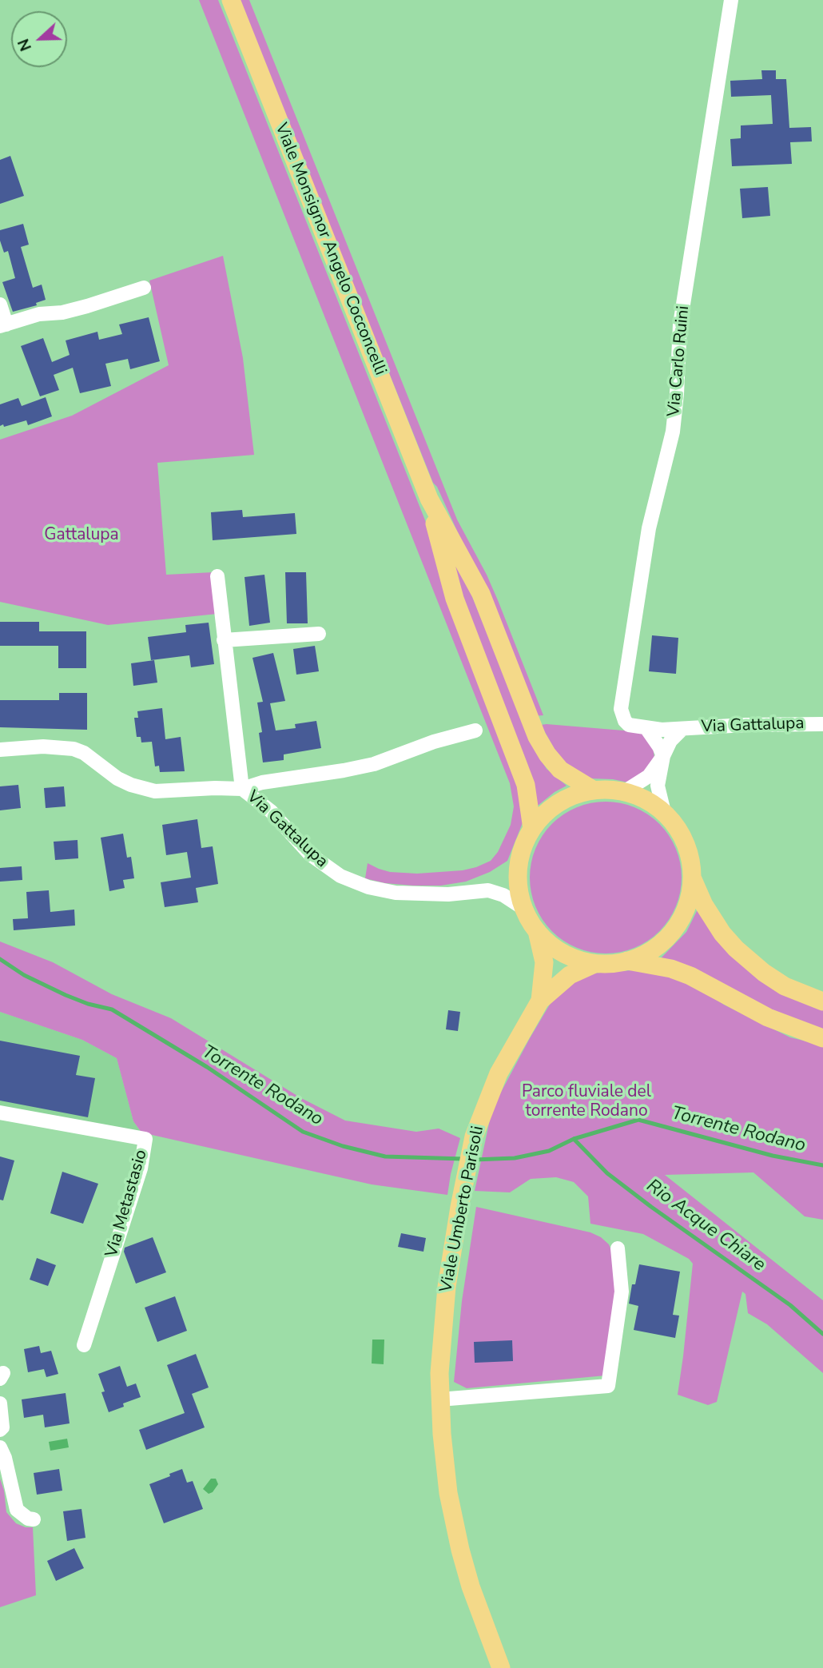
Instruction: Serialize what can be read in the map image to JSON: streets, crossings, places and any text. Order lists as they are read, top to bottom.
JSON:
{
  "streets": {
    "main road": ["Viale Monsignor Angelo Cocconcelli", "Viale Umberto Parisoli"],
    "street": ["Via Carlo Ruini", "Via Gattalupa", "Via Metastasio"]
  },
  "crossings": [
    ["Viale Monsignor Angelo Cocconcelli", "Via Gattalupa"],
    ["Viale Monsignor Angelo Cocconcelli", "Viale Umberto Parisoli"],
    ["Via Carlo Ruini", "Via Gattalupa"],
    ["Via Gattalupa", "Viale Umberto Parisoli"]
  ],
  "water": ["Torrente Rodano", "Rio Acque Chiare"],
  "parks": ["Gattalupa", "Parco fluviale del torrente Rodano"],
  "north": "left"
}
